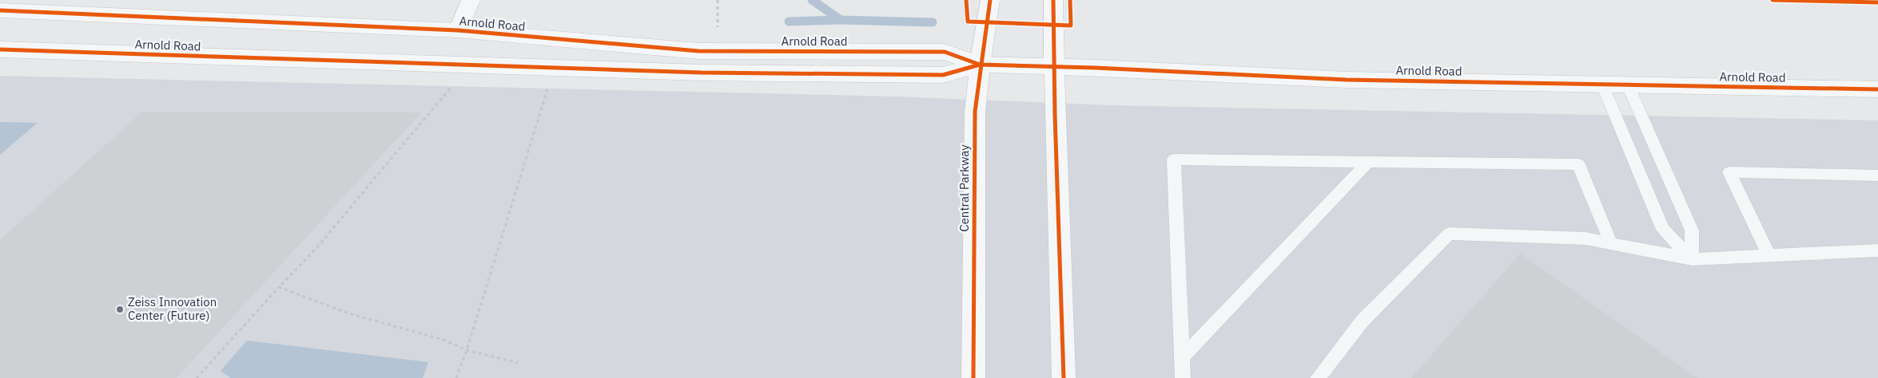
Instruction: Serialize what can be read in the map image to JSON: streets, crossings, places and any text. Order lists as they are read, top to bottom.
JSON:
{
  "streets": {
    "street": ["Arnold Road", "Central Parkway"]
  },
  "crossings": [
    ["Arnold Road", "Central Parkway"]
  ],
  "places": ["Zeiss Innovation Center (Future)"]
}
